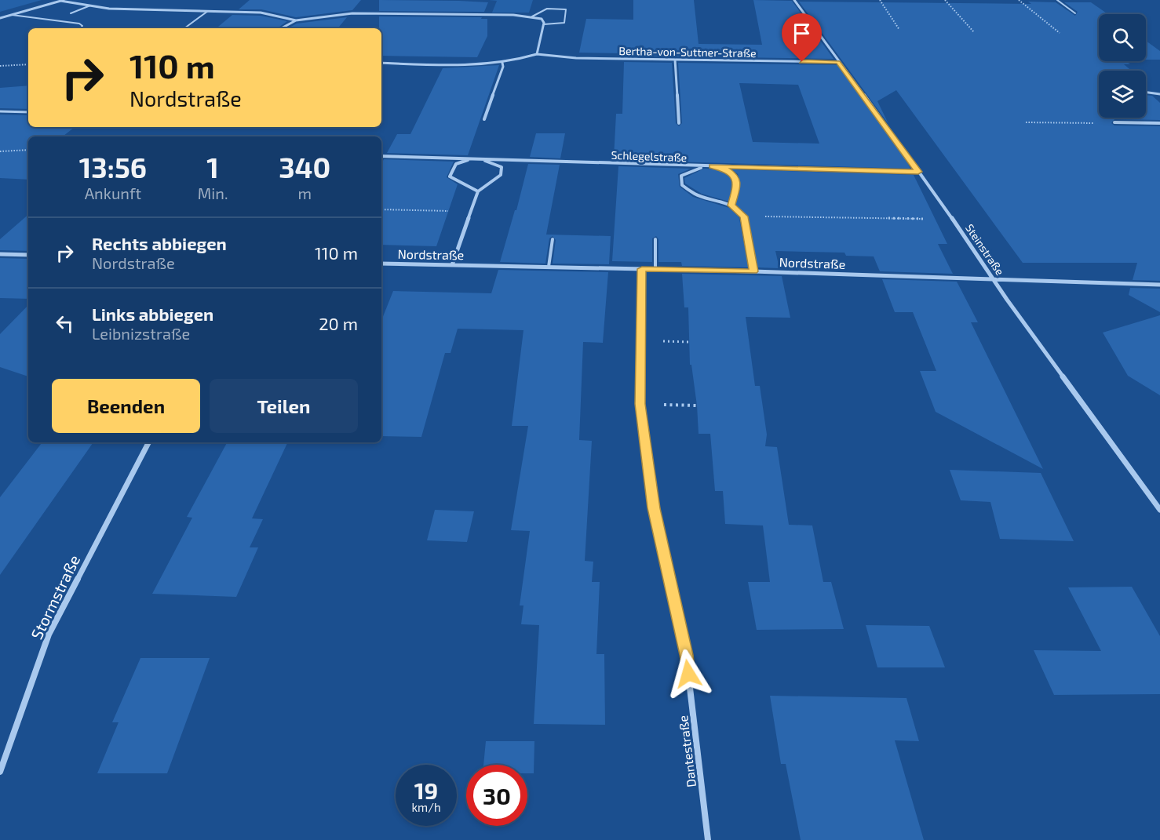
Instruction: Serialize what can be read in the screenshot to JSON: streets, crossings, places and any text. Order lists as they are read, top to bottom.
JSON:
{
  "streets": {
    "street": [
      "Bertha-von-Suttner-Straße",
      "Schlegelstraße",
      "Steinstraße",
      "Nordstraße",
      "Stormstraße",
      "Dantestraße"
    ]
  },
  "crossings": [
    ["Bertha-von-Suttner-Straße", "Steinstraße"],
    ["Schlegelstraße", "Steinstraße"],
    ["Steinstraße", "Nordstraße"],
    ["Nordstraße", "Dantestraße"]
  ],
  "page": {
    "turn": ["110 m", "Nordstraße"],
    "eta": [
      "13:56",
      "Ankunft",
      "1",
      "Min.",
      "340",
      "m"
    ],
    "list": [
      {
        "name": "Rechts abbiegen",
        "note": "Nordstraße",
        "value": "110 m"
      },
      {
        "name": "Links abbiegen",
        "note": "Leibnizstraße",
        "value": "20 m"
      }
    ],
    "buttons": ["Beenden", "Teilen"],
    "speed": "19 km/h",
    "limit": "30"
  }
}
